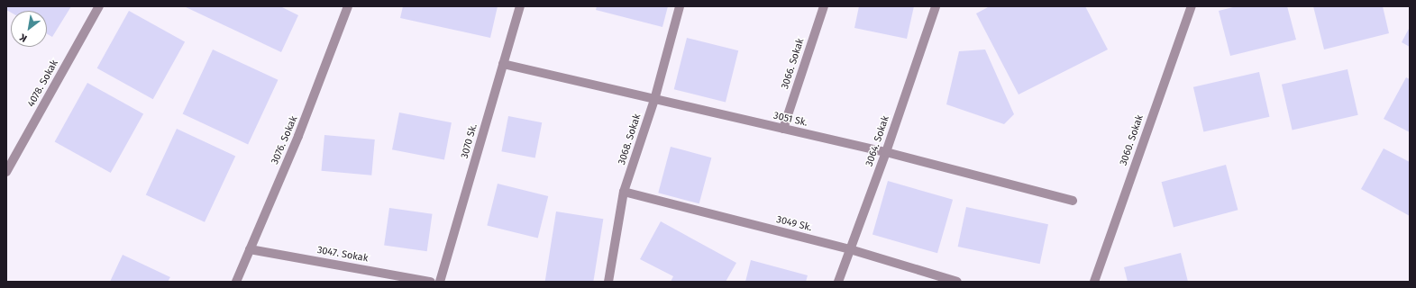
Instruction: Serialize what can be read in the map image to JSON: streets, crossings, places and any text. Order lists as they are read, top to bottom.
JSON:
{
  "streets": {
    "street": [
      "3066. Sokak",
      "4078. Sokak",
      "3051 Sk.",
      "3068. Sokak",
      "3076. Sokak",
      "3060. Sokak",
      "3070 Sk.",
      "3064. Sokak",
      "3049 Sk.",
      "3047. Sokak"
    ]
  },
  "crossings": [
    ["3066. Sokak", "3051 Sk."],
    ["3051 Sk.", "3068. Sokak"],
    ["3051 Sk.", "3070 Sk."],
    ["3051 Sk.", "3064. Sokak"],
    ["3068. Sokak", "3049 Sk."],
    ["3076. Sokak", "3047. Sokak"],
    ["3064. Sokak", "3049 Sk."]
  ],
  "north": "bottom left"
}
